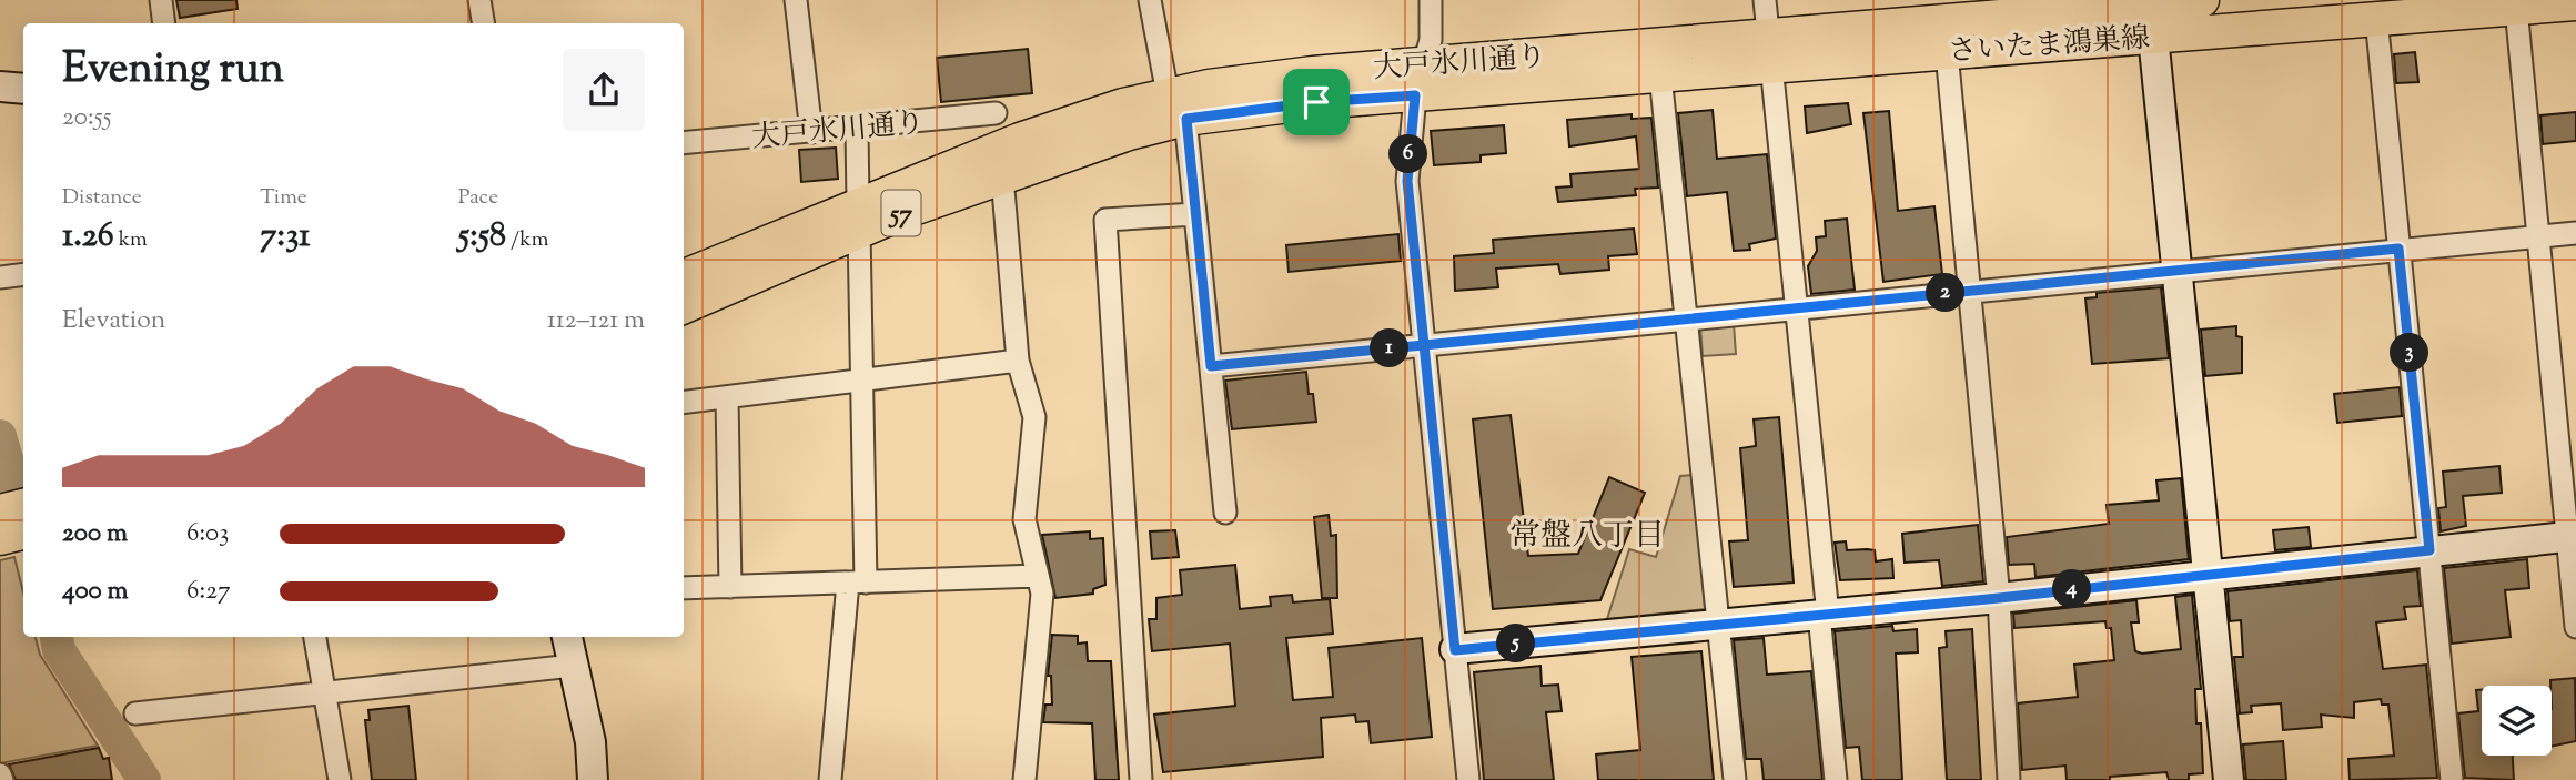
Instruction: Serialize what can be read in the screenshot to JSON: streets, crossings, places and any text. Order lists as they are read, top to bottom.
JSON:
{
  "streets": {
    "main road": ["さいたま鴻巣線", "大戸氷川通り", "57"]
  },
  "crossings": [
    ["さいたま鴻巣線", "大戸氷川通り"],
    ["大戸氷川通り", "57"]
  ],
  "districts": ["常盤八丁目"],
  "page": {
    "heading": ["Evening run", "20:55"],
    "pins": [
      "6",
      "2",
      "1",
      "3",
      "4",
      "5"
    ],
    "stats": [
      ["Distance", "1.26 km"],
      ["Time", "7:31"],
      ["Pace", "5:58 /km"]
    ],
    "chart": ["Elevation", "112–121 m"],
    "list": [
      {
        "name": "200 m",
        "note": "6:03"
      },
      {
        "name": "400 m",
        "note": "6:27"
      }
    ]
  }
}
